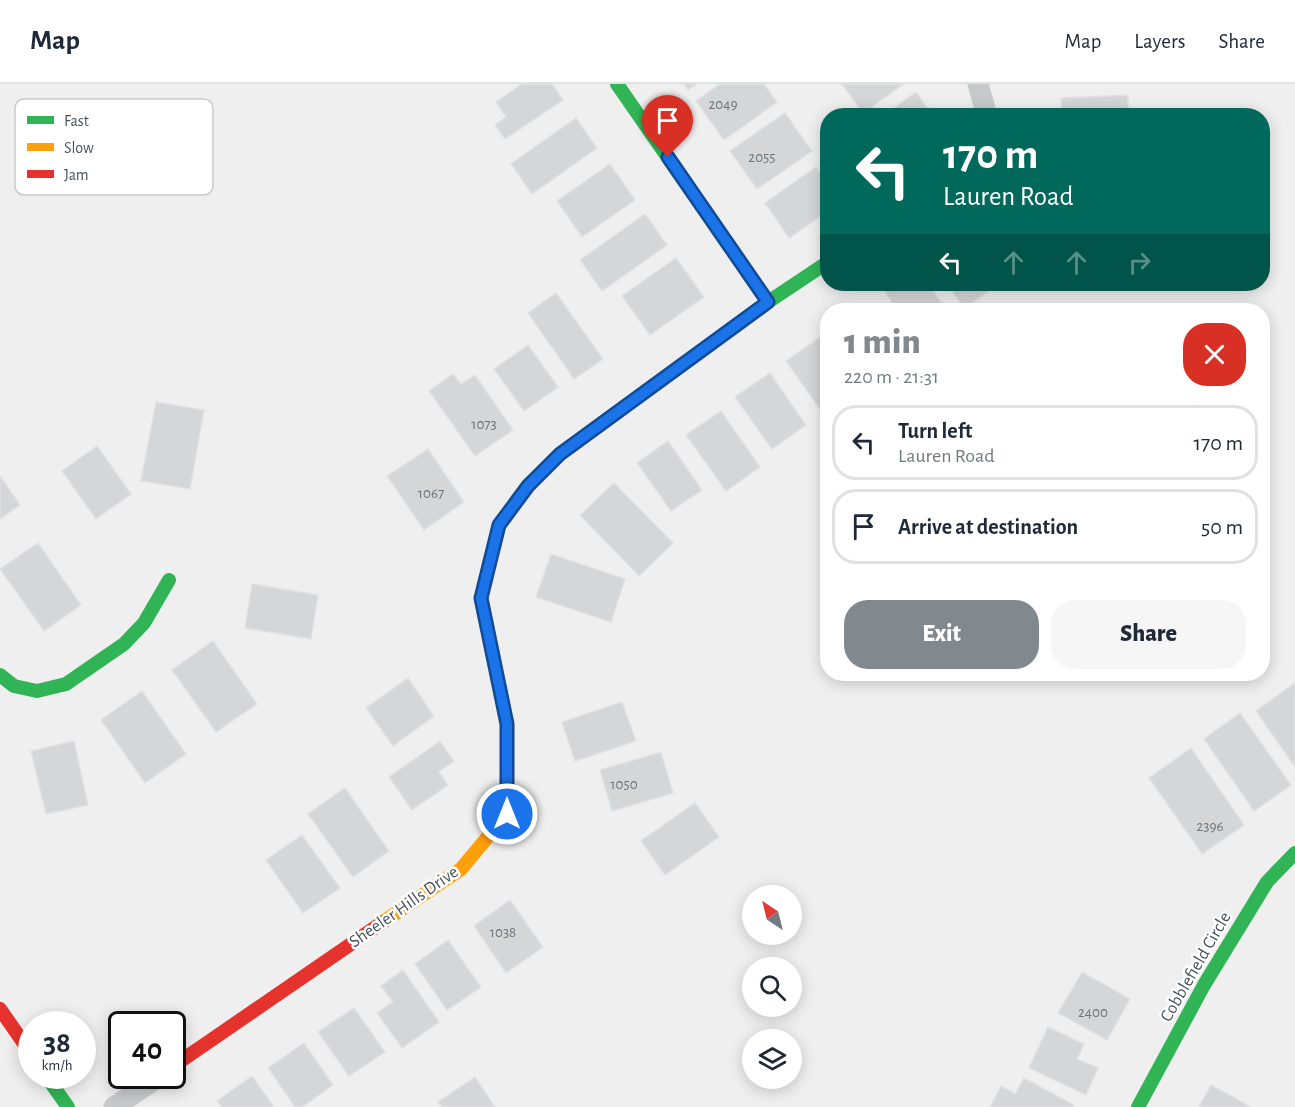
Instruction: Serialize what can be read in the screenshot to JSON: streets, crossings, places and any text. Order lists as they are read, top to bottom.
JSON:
{
  "streets": {
    "street": ["Sheeler Hills Drive", "Cobblefield Circle"]
  },
  "house_numbers": [
    "2049",
    "2055",
    "1073",
    "1067",
    "1050",
    "2396",
    "1038",
    "2400"
  ],
  "legend": ["Fast", "Slow", "Jam"],
  "north": "top left",
  "page": {
    "header": "Map",
    "nav": ["Map", "Layers", "Share"],
    "turn": ["170 m", "Lauren Road"],
    "heading": ["1 min", "220 m · 21:31"],
    "list": [
      {
        "name": "Turn left",
        "note": "Lauren Road",
        "value": "170 m"
      },
      {
        "name": "Arrive at destination",
        "value": "50 m"
      }
    ],
    "buttons": ["Exit", "Share"],
    "speed": "38 km/h",
    "limit": "40"
  }
}
